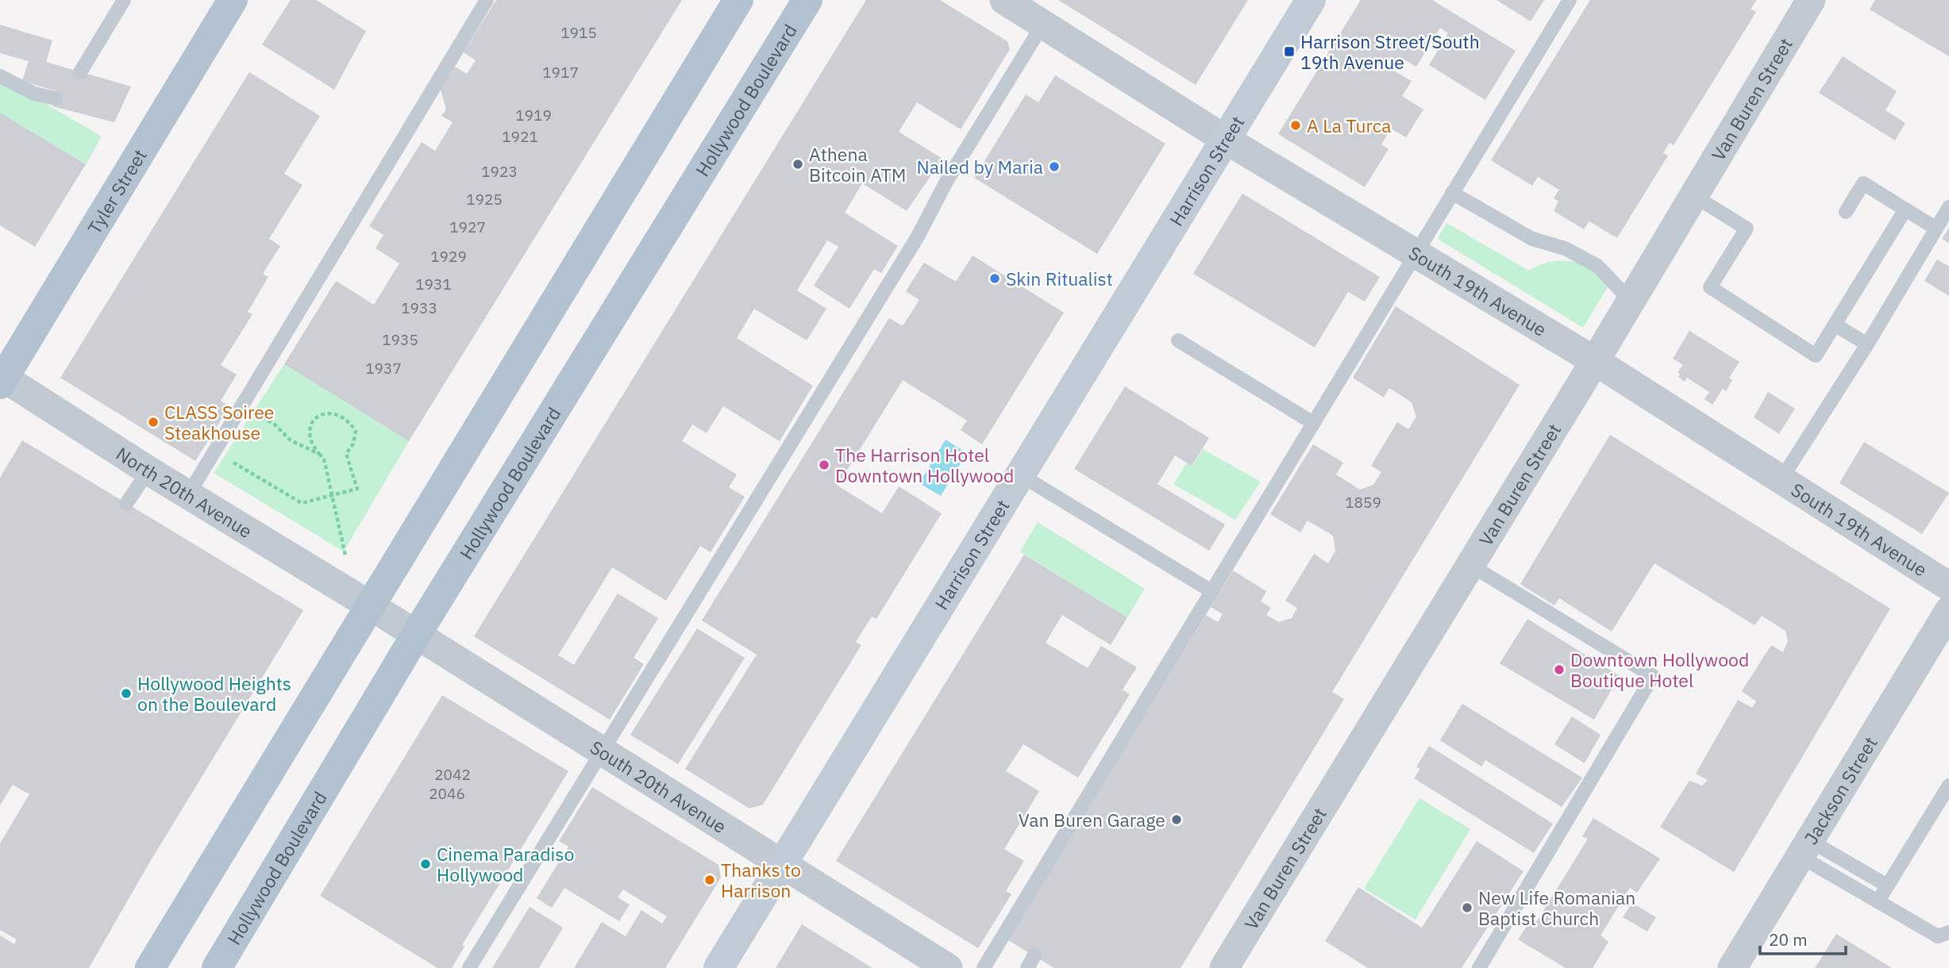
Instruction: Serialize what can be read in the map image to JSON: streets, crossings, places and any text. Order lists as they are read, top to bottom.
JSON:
{
  "streets": {
    "main road": ["Hollywood Boulevard", "Harrison Street", "Tyler Street"],
    "street": [
      "Van Buren Street",
      "South 19th Avenue",
      "North 20th Avenue",
      "South 20th Avenue",
      "Jackson Street"
    ]
  },
  "crossings": [
    ["Hollywood Boulevard", "South 20th Avenue"],
    ["Van Buren Street", "South 19th Avenue"],
    ["Harrison Street", "South 19th Avenue"],
    ["Harrison Street", "South 20th Avenue"],
    ["Tyler Street", "North 20th Avenue"],
    ["North 20th Avenue", "South 20th Avenue"]
  ],
  "places": {
    "transit": ["Harrison Street/South 19th Avenue"],
    "other": [
      "A La Turca",
      "Athena Bitcoin ATM",
      "Nailed by Maria",
      "Skin Ritualist",
      "CLASS Soiree Steakhouse",
      "The Harrison Hotel Downtown Hollywood",
      "Downtown Hollywood Boutique Hotel",
      "Hollywood Heights on the Boulevard",
      "Van Buren Garage",
      "Cinema Paradiso Hollywood",
      "Thanks to Harrison",
      "New Life Romanian Baptist Church"
    ]
  },
  "house_numbers": [
    "1915",
    "1917",
    "1919",
    "1921",
    "1923",
    "1925",
    "1927",
    "1929",
    "1931",
    "1933",
    "1935",
    "1937",
    "1859",
    "2042",
    "2046"
  ],
  "scale_bar": "20 m"
}
